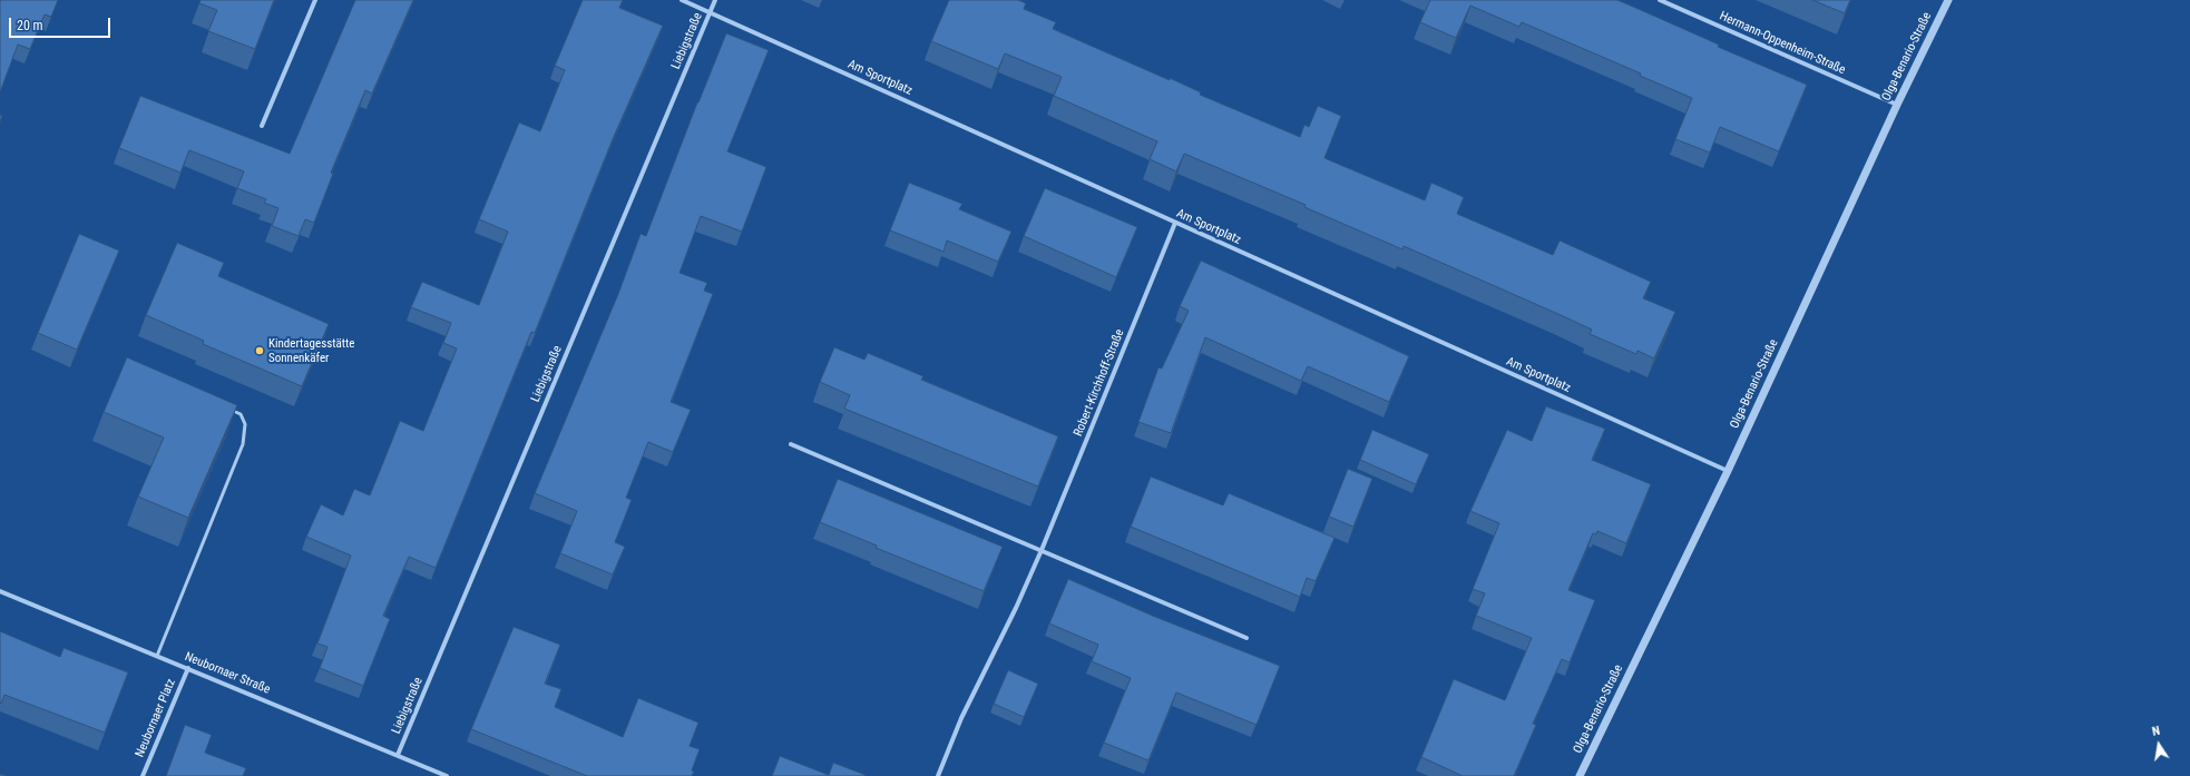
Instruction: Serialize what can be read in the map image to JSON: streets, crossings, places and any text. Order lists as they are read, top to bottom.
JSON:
{
  "streets": {
    "street": [
      "Liebigstraße",
      "Hermann-Oppenheim-Straße",
      "Olga-Benario-Straße",
      "Am Sportplatz",
      "Robert-Kirchhoff-Straße",
      "Neubornaer Straße",
      "Neubornaer Platz"
    ]
  },
  "crossings": [
    ["Liebigstraße", "Am Sportplatz"],
    ["Liebigstraße", "Neubornaer Straße"],
    ["Hermann-Oppenheim-Straße", "Olga-Benario-Straße"],
    ["Olga-Benario-Straße", "Am Sportplatz"],
    ["Am Sportplatz", "Robert-Kirchhoff-Straße"],
    ["Neubornaer Straße", "Neubornaer Platz"]
  ],
  "places": ["Kindertagesstätte Sonnenkäfer"],
  "scale_bar": "20 m",
  "north": "top"
}
